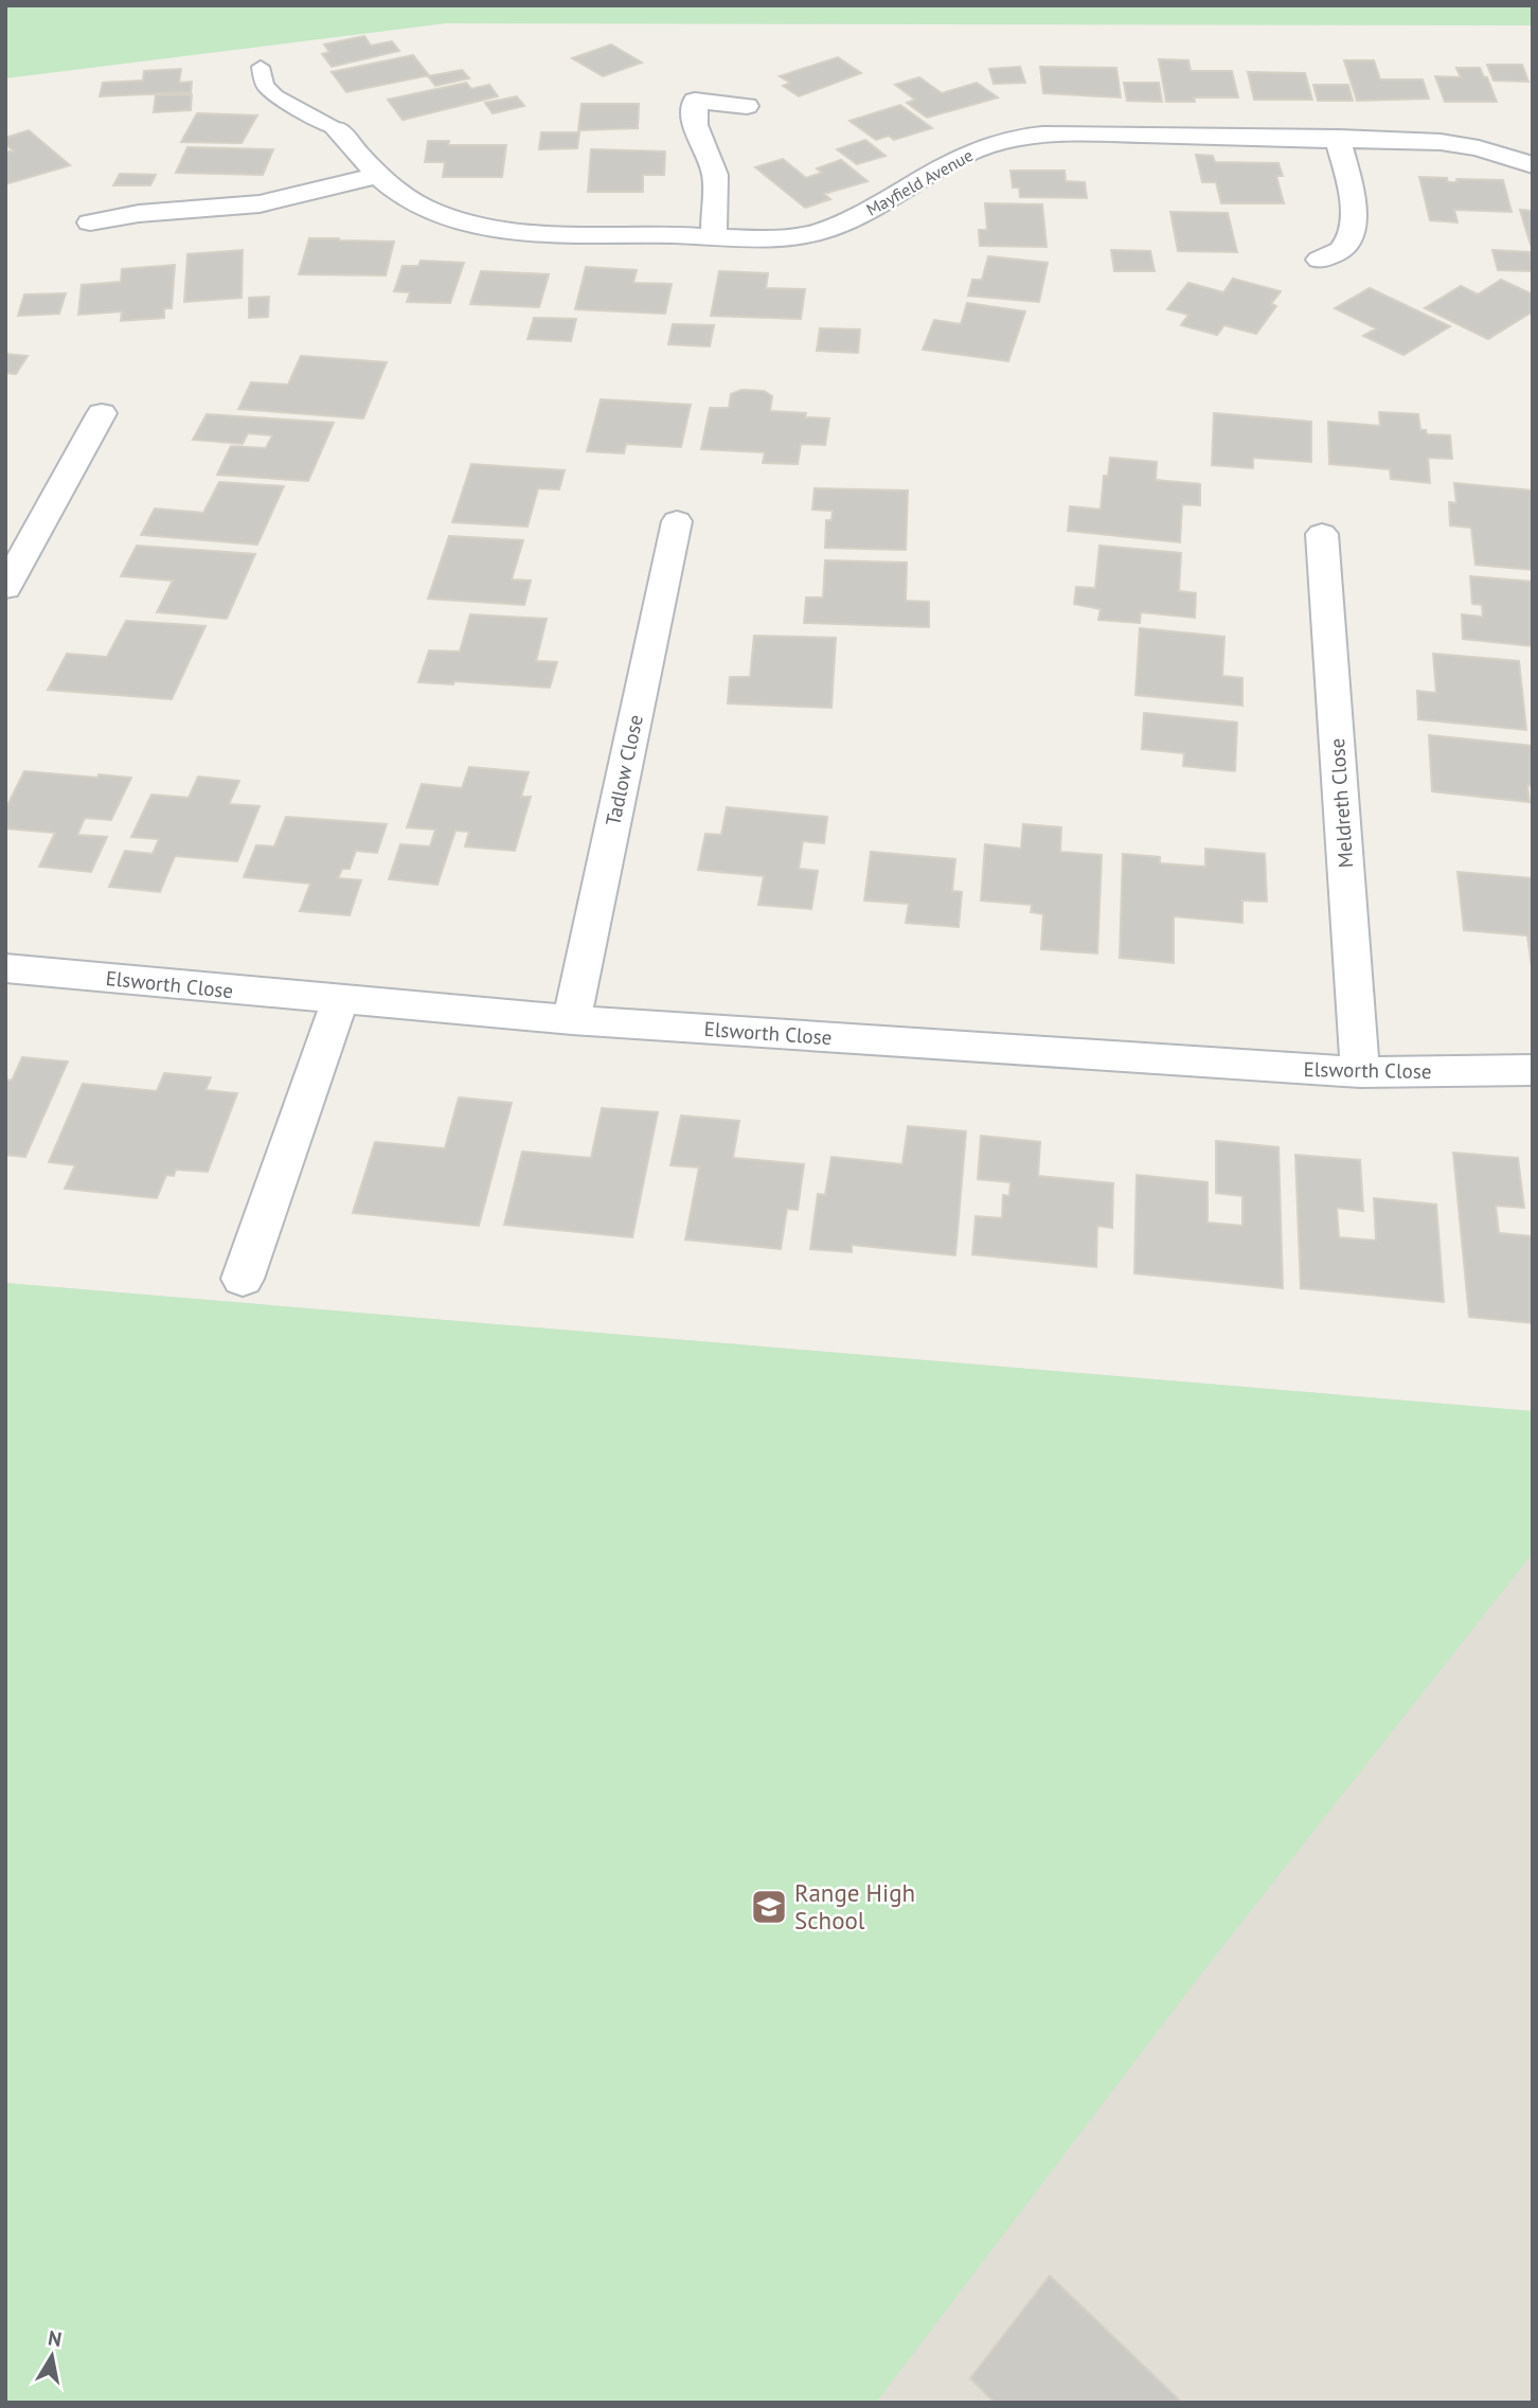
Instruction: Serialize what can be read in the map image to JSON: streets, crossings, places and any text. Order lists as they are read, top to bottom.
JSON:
{
  "streets": {
    "street": [
      "Mayfield Avenue",
      "Tadlow Close",
      "Meldreth Close",
      "Elsworth Close"
    ]
  },
  "crossings": [
    ["Tadlow Close", "Elsworth Close"],
    ["Meldreth Close", "Elsworth Close"]
  ],
  "places": {
    "school or university": ["Range High School"]
  },
  "north": "top"
}
